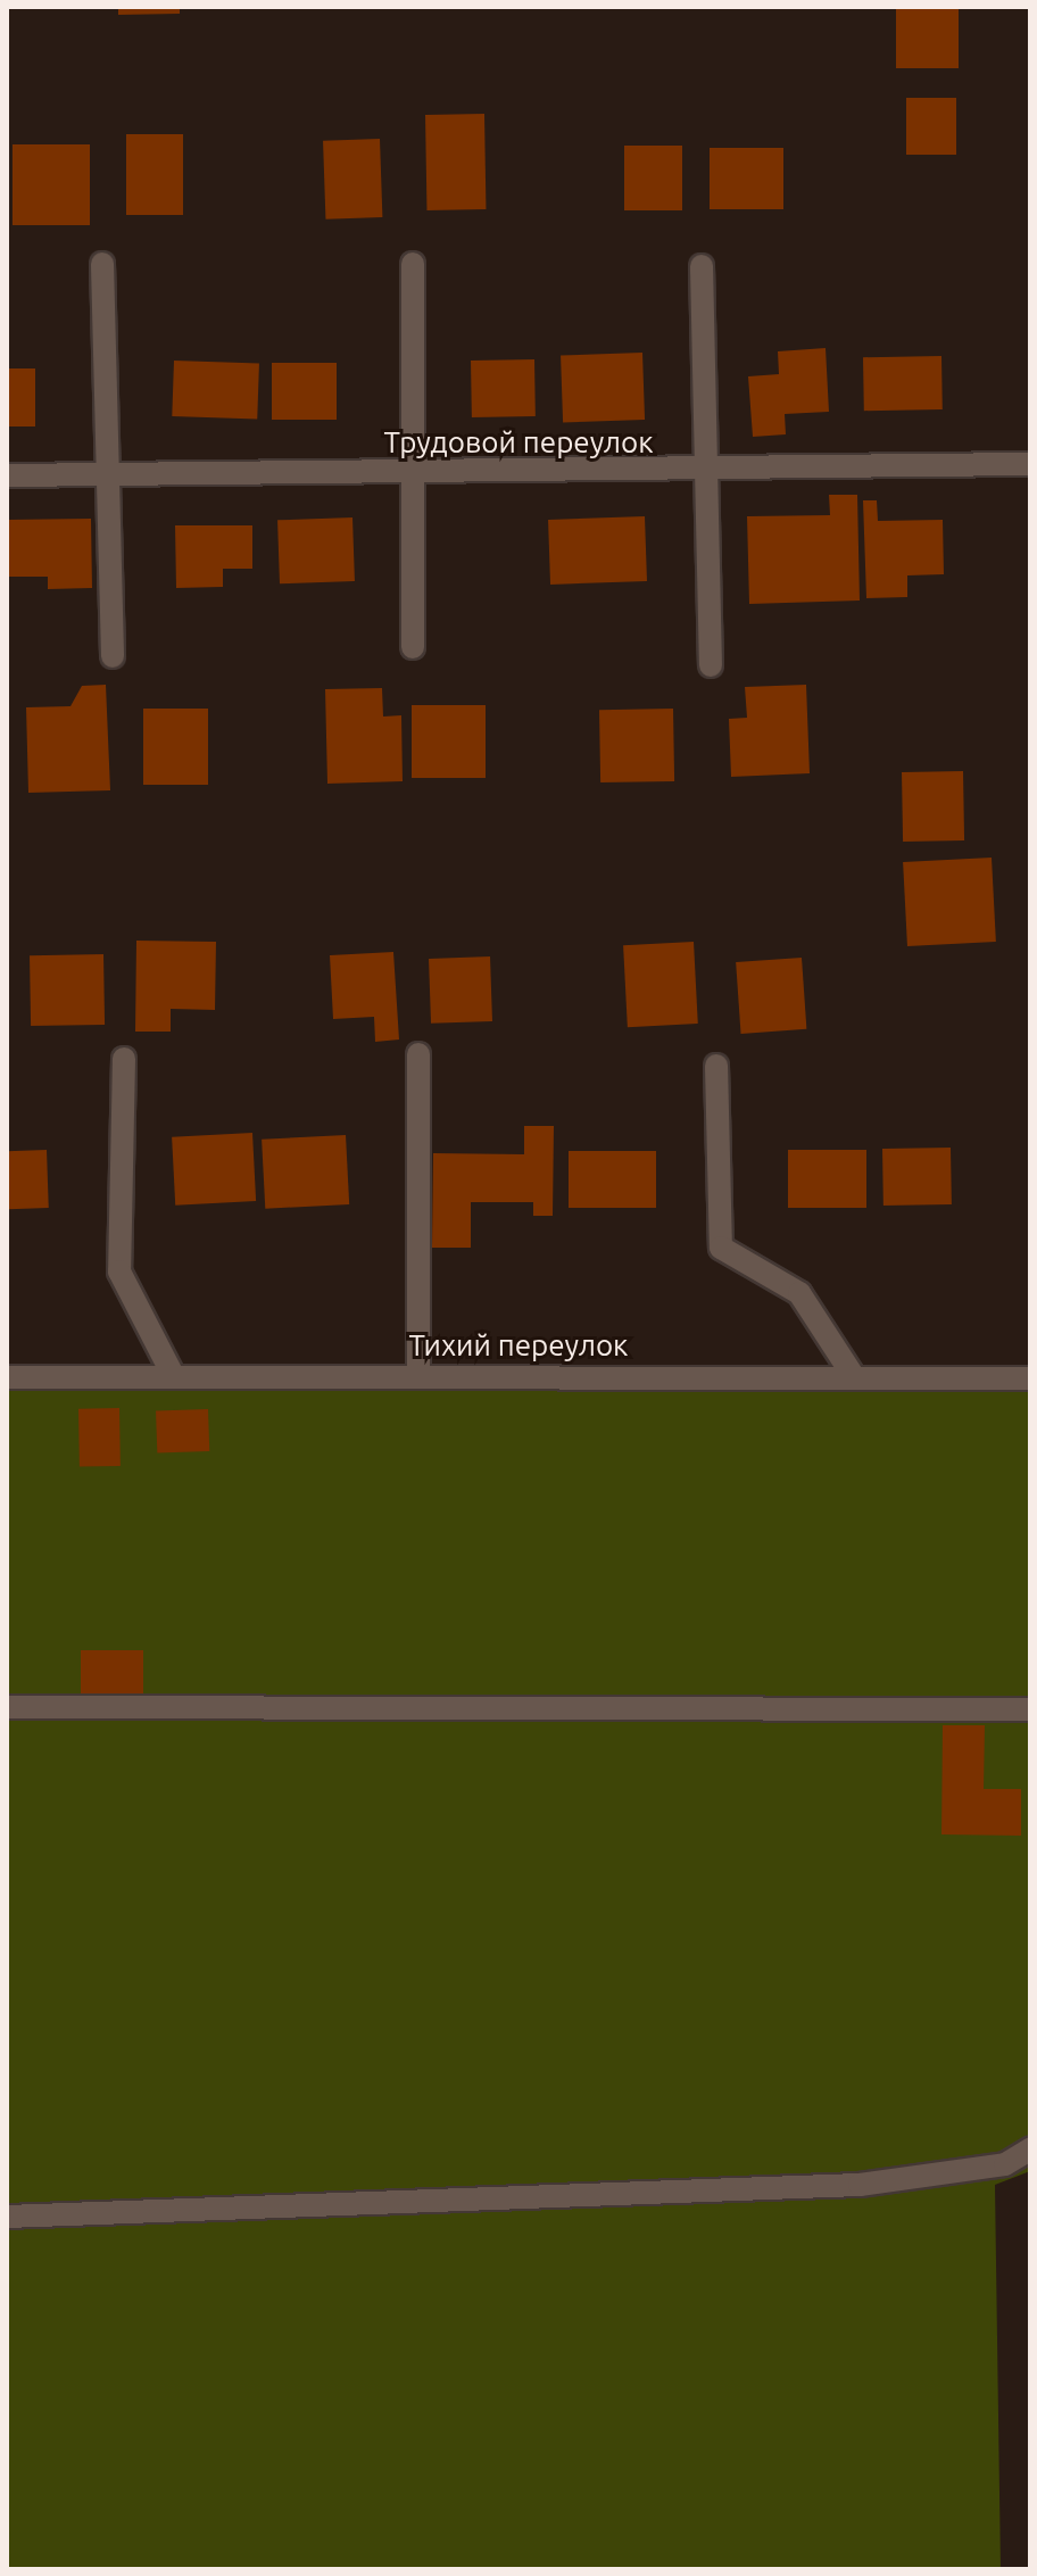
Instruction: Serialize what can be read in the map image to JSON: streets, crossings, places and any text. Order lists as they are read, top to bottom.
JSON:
{
  "streets": {
    "lane": ["Трудовой переулок", "Тихий переулок"]
  }
}
